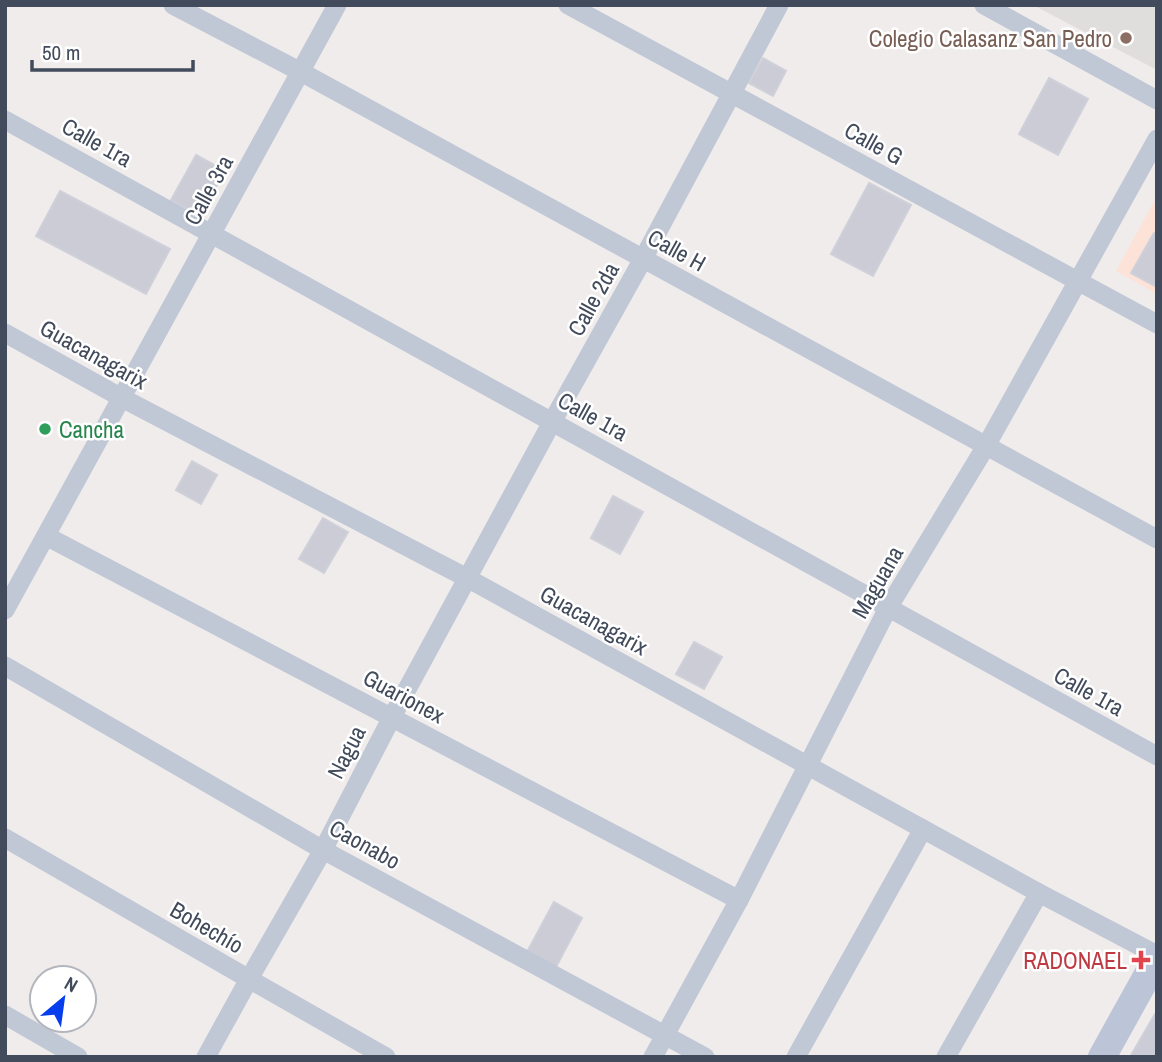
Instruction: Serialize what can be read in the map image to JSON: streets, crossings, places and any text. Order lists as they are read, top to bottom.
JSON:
{
  "streets": {
    "street": [
      "Calle 1ra",
      "Calle G",
      "Calle 3ra",
      "Calle H",
      "Calle 2da",
      "Guacanagarix",
      "Maguana",
      "Guarionex",
      "Nagua",
      "Caonabo",
      "Bohechío"
    ]
  },
  "crossings": [
    ["Calle 1ra", "Calle 3ra"],
    ["Calle 1ra", "Calle 2da"],
    ["Calle 1ra", "Maguana"],
    ["Calle G", "Calle 2da"],
    ["Calle G", "Maguana"],
    ["Calle 3ra", "Calle H"],
    ["Calle 3ra", "Guacanagarix"],
    ["Calle 3ra", "Guarionex"],
    ["Calle H", "Calle 2da"],
    ["Calle H", "Maguana"],
    ["Calle 2da", "Guacanagarix"],
    ["Calle 2da", "Nagua"],
    ["Guacanagarix", "Maguana"],
    ["Guacanagarix", "Nagua"],
    ["Maguana", "Guarionex"],
    ["Maguana", "Caonabo"],
    ["Guarionex", "Nagua"],
    ["Nagua", "Caonabo"],
    ["Nagua", "Bohechío"]
  ],
  "places": {
    "other": ["Colegio Calasanz San Pedro", "Cancha"],
    "health": ["RADONAEL"]
  },
  "scale_bar": "50 m",
  "north": "top right"
}
